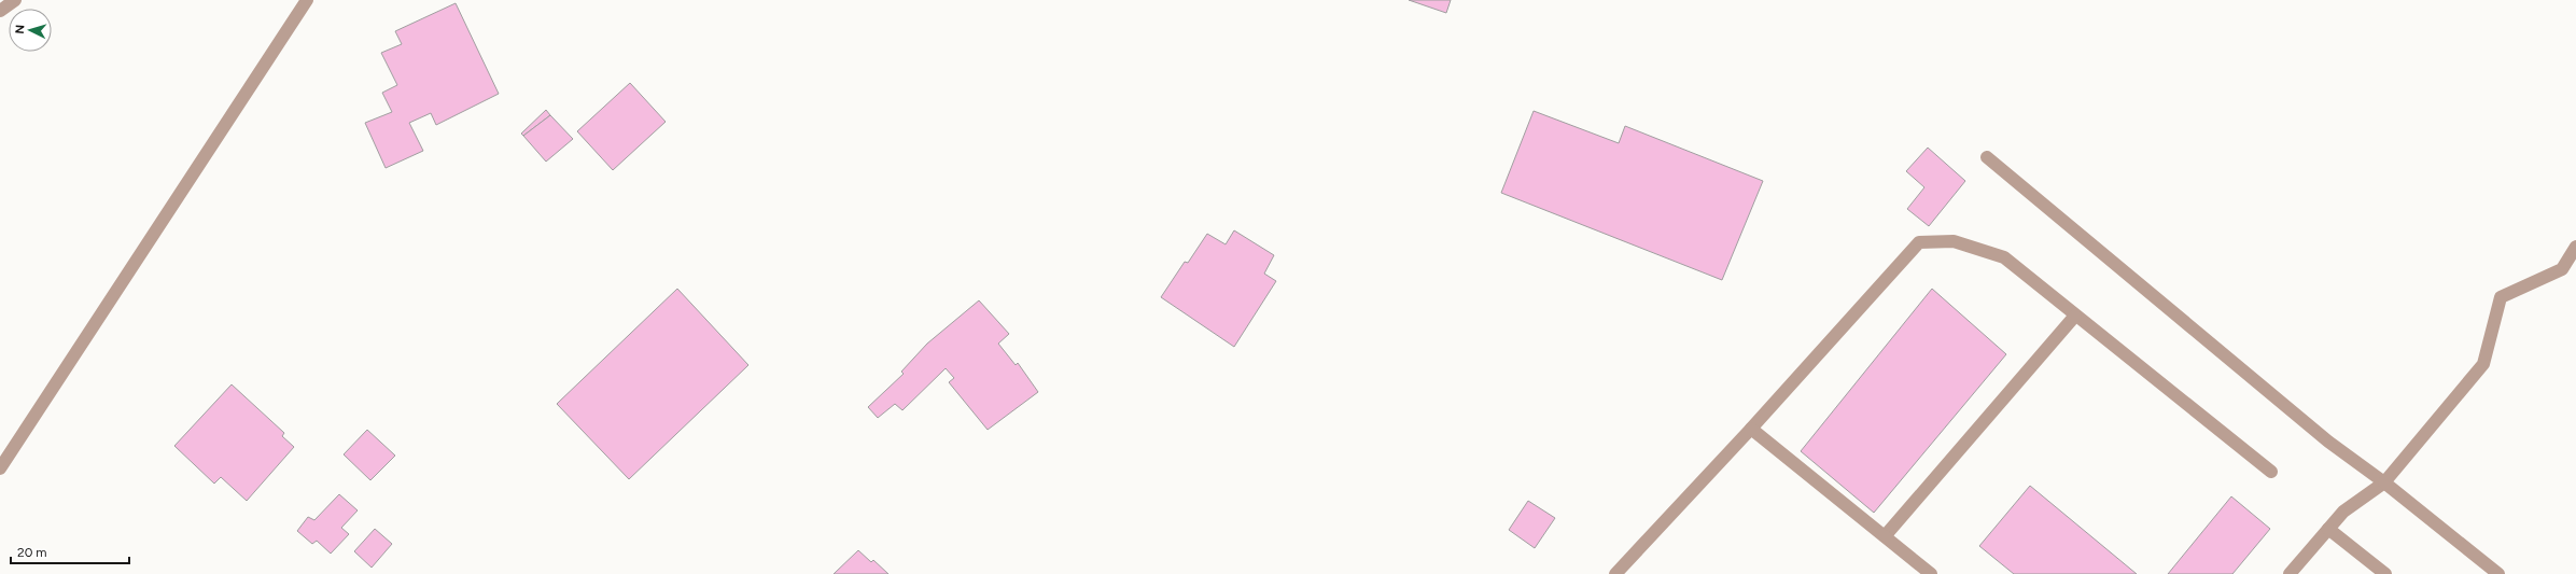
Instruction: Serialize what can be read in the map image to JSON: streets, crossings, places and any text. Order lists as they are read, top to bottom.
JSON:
{
  "scale_bar": "20 m",
  "north": "left"
}
